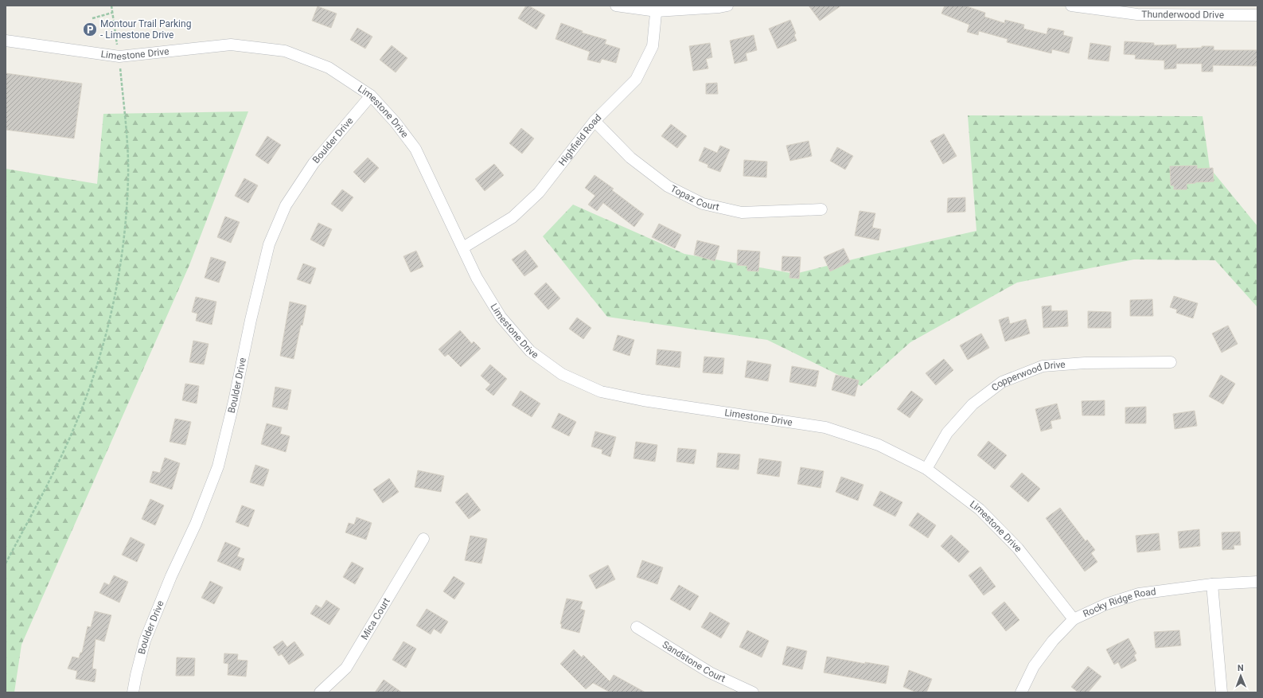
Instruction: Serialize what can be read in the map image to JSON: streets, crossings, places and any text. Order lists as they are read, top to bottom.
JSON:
{
  "streets": {
    "street": [
      "Thunderwood Drive",
      "Limestone Drive",
      "Boulder Drive",
      "Highfield Road",
      "Topaz Court",
      "Copperwood Drive",
      "Rocky Ridge Road",
      "Mica Court",
      "Sandstone Court"
    ]
  },
  "crossings": [
    ["Limestone Drive", "Boulder Drive"],
    ["Limestone Drive", "Highfield Road"],
    ["Limestone Drive", "Copperwood Drive"],
    ["Limestone Drive", "Rocky Ridge Road"],
    ["Highfield Road", "Topaz Court"]
  ],
  "places": {
    "parking": ["Montour Trail Parking - Limestone Drive"]
  },
  "north": "top"
}
